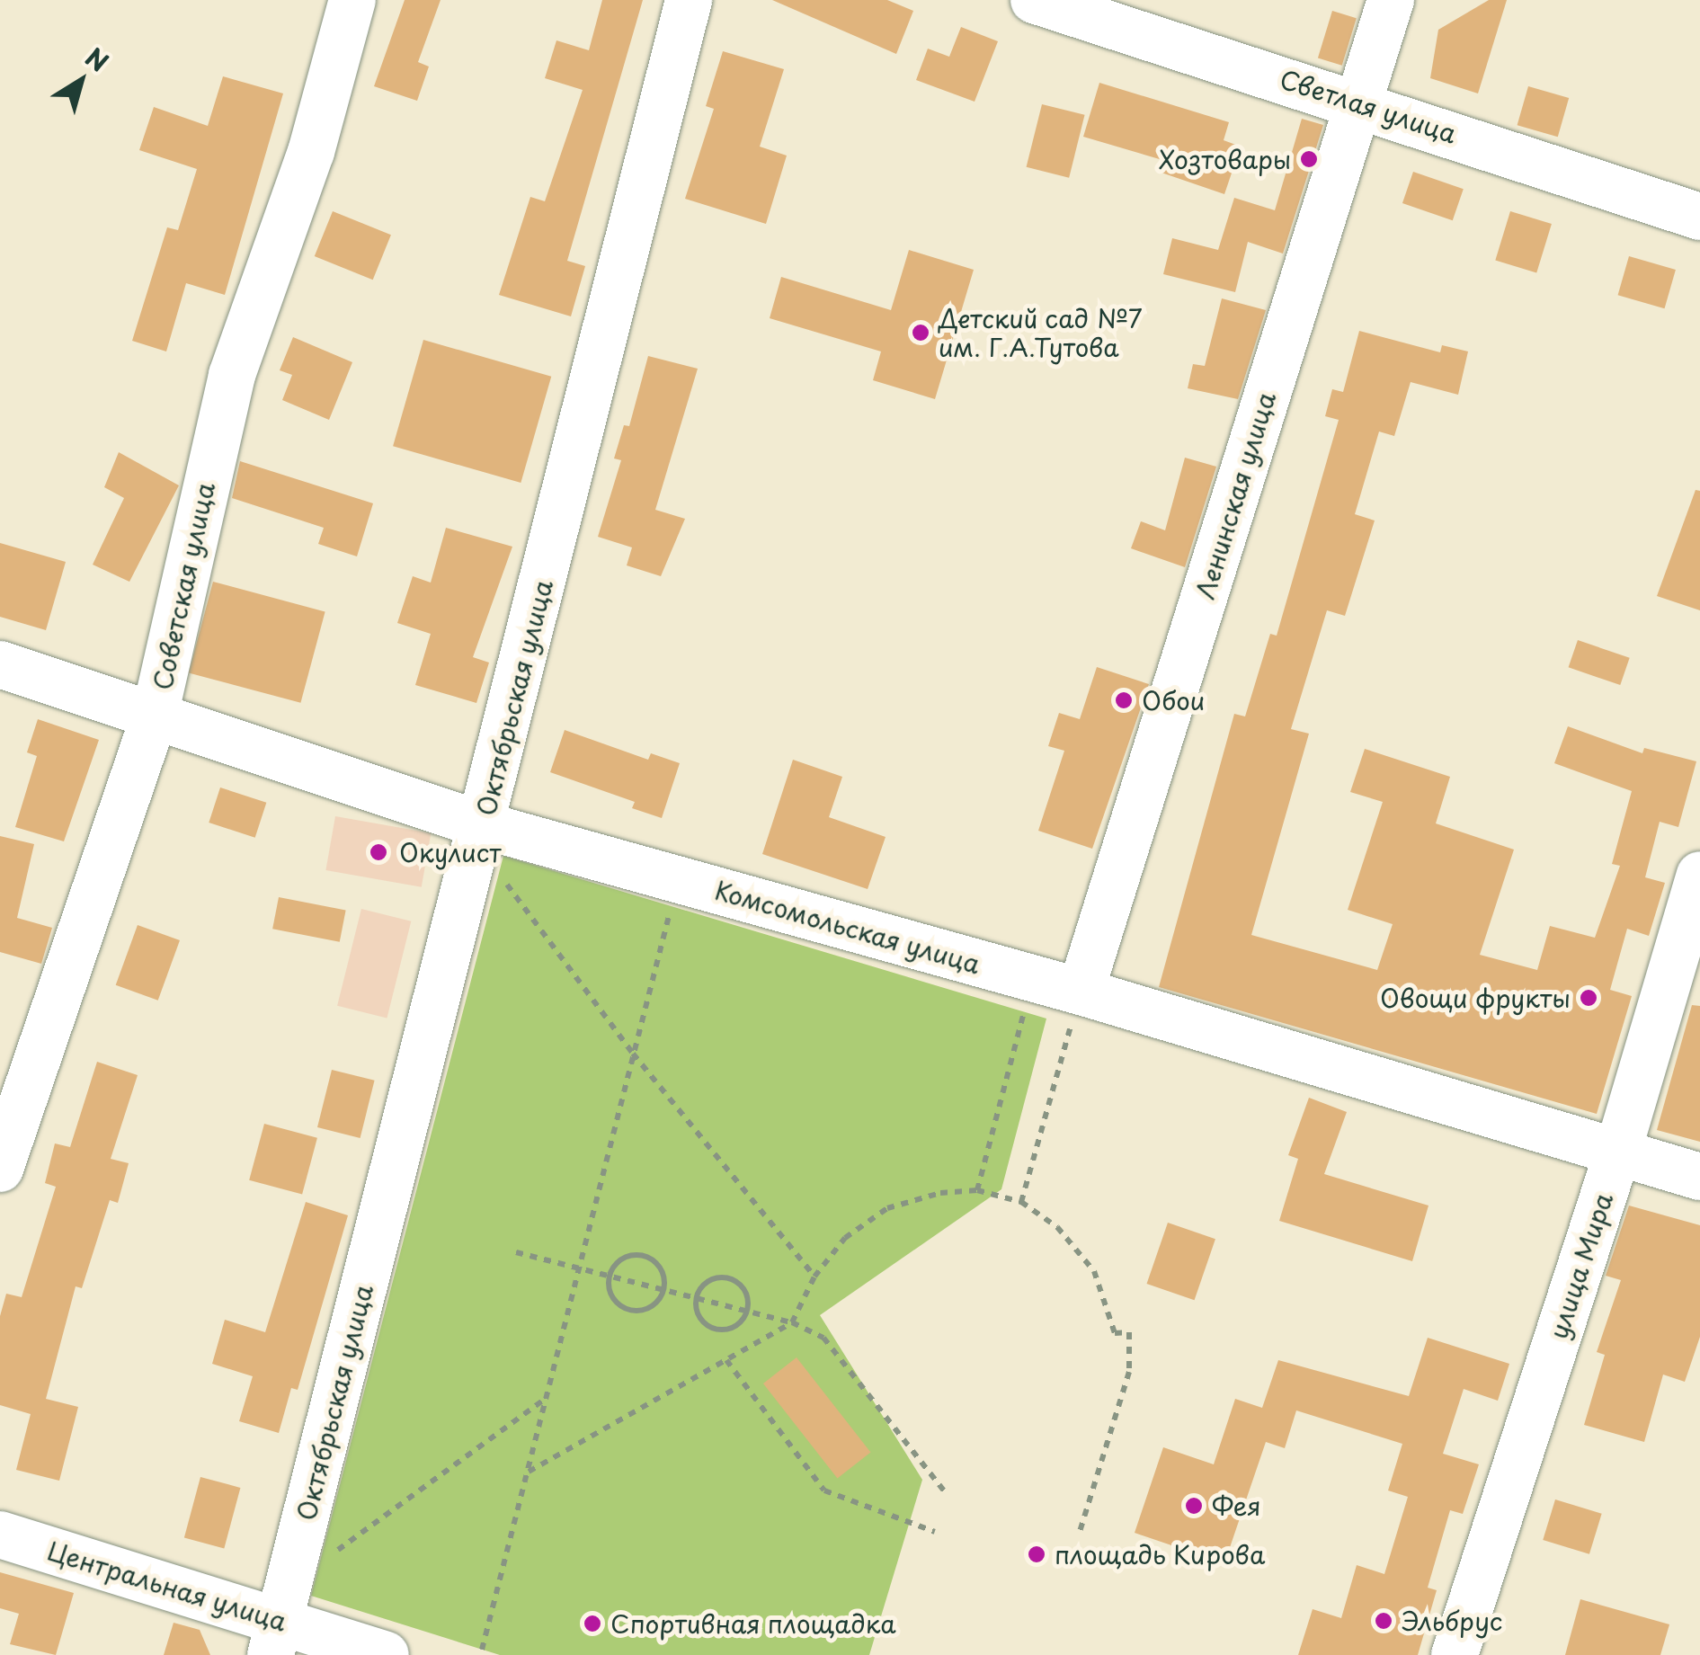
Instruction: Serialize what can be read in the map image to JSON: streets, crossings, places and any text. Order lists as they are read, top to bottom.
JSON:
{
  "streets": {
    "street": [
      "Светлая улица",
      "Ленинская улица",
      "Советская улица",
      "Октябрьская улица",
      "Комсомольская улица",
      "улица Мира",
      "Центральная улица"
    ]
  },
  "crossings": [
    ["Светлая улица", "Ленинская улица"],
    ["Ленинская улица", "Комсомольская улица"],
    ["Советская улица", "Комсомольская улица"],
    ["Октябрьская улица", "Комсомольская улица"],
    ["Октябрьская улица", "Центральная улица"],
    ["Комсомольская улица", "улица Мира"]
  ],
  "places": [
    "Хозтовары",
    "Детский сад №7 им. Г.А.Тутова",
    "Обои",
    "Окулист",
    "Овощи фрукты",
    "Фея",
    "площадь Кирова",
    "Эльбрус",
    "Cпортивная площадка"
  ],
  "north": "top right"
}
